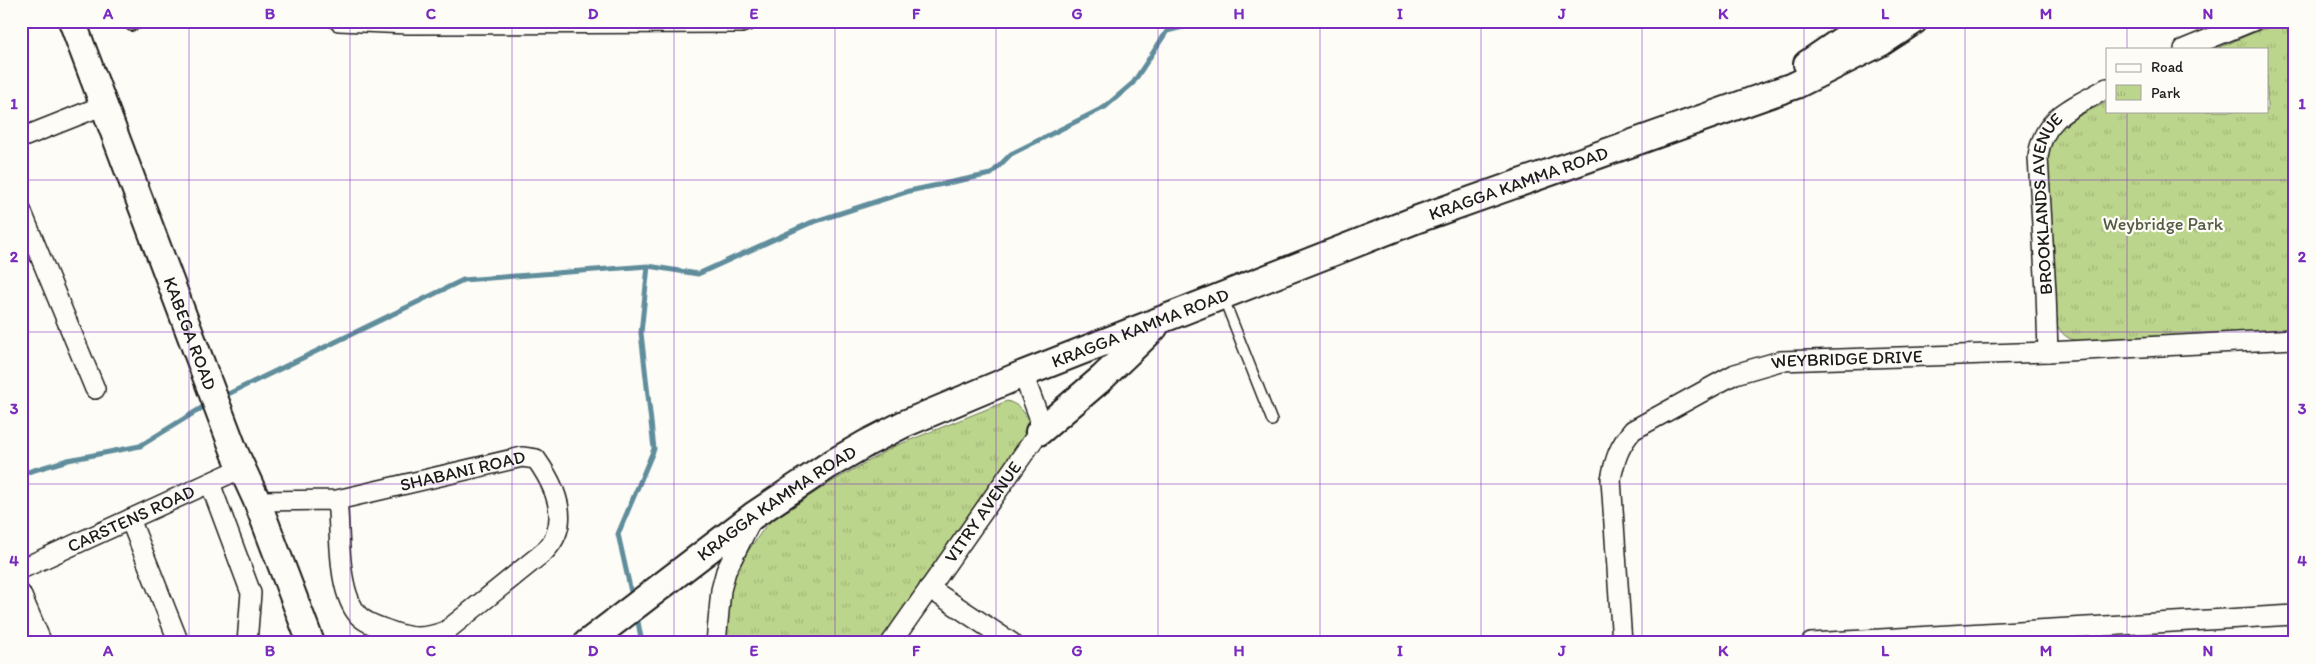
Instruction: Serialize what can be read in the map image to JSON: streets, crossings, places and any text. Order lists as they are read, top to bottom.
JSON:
{
  "streets": {
    "main road": ["KRAGGA KAMMA ROAD", "KABEGA ROAD"],
    "street": [
      "BROOKLANDS AVENUE",
      "WEYBRIDGE DRIVE",
      "SHABANI ROAD",
      "VITRY AVENUE",
      "CARSTENS ROAD"
    ]
  },
  "crossings": [
    ["BROOKLANDS AVENUE", "WEYBRIDGE DRIVE"],
    ["KABEGA ROAD", "SHABANI ROAD"],
    ["KABEGA ROAD", "CARSTENS ROAD"]
  ],
  "parks": ["Weybridge Park"],
  "legend": ["Road", "Park"],
  "grid": {
    "columns": [
      "A",
      "B",
      "C",
      "D",
      "E",
      "F",
      "G",
      "H",
      "I",
      "J",
      "K",
      "L",
      "M",
      "N"
    ],
    "rows": [
      "1",
      "2",
      "3",
      "4"
    ]
  }
}
